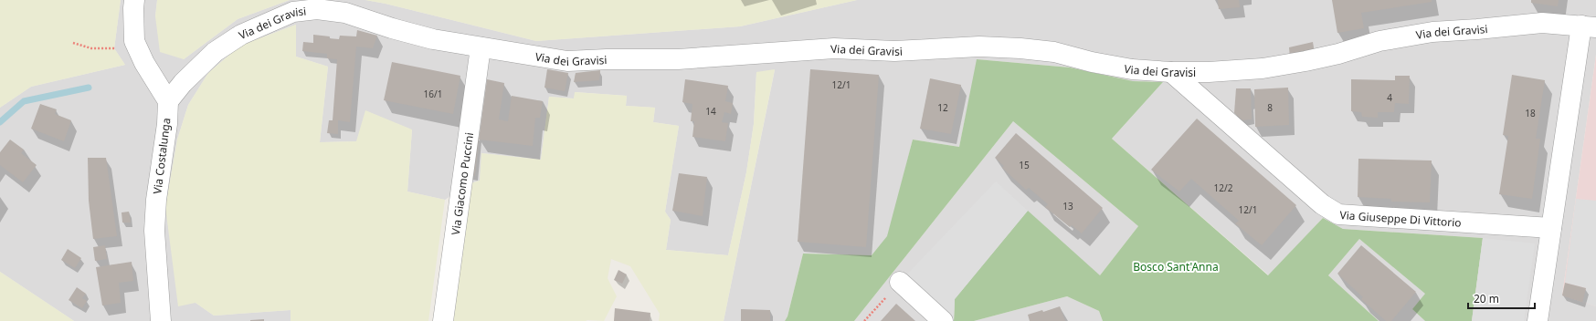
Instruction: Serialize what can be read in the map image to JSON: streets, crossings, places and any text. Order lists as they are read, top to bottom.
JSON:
{
  "streets": {
    "street": [
      "Via dei Gravisi",
      "Via Costalunga",
      "Via Giacomo Puccini",
      "Via Giuseppe Di Vittorio"
    ]
  },
  "crossings": [
    ["Via dei Gravisi", "Via Costalunga"],
    ["Via dei Gravisi", "Via Giacomo Puccini"],
    ["Via dei Gravisi", "Via Giuseppe Di Vittorio"]
  ],
  "parks": ["Bosco Sant'Anna"],
  "house_numbers": [
    "12/1",
    "16/1",
    "4",
    "12",
    "8",
    "14",
    "18",
    "15",
    "12/2",
    "13",
    "12/1"
  ],
  "scale_bar": "20 m"
}
